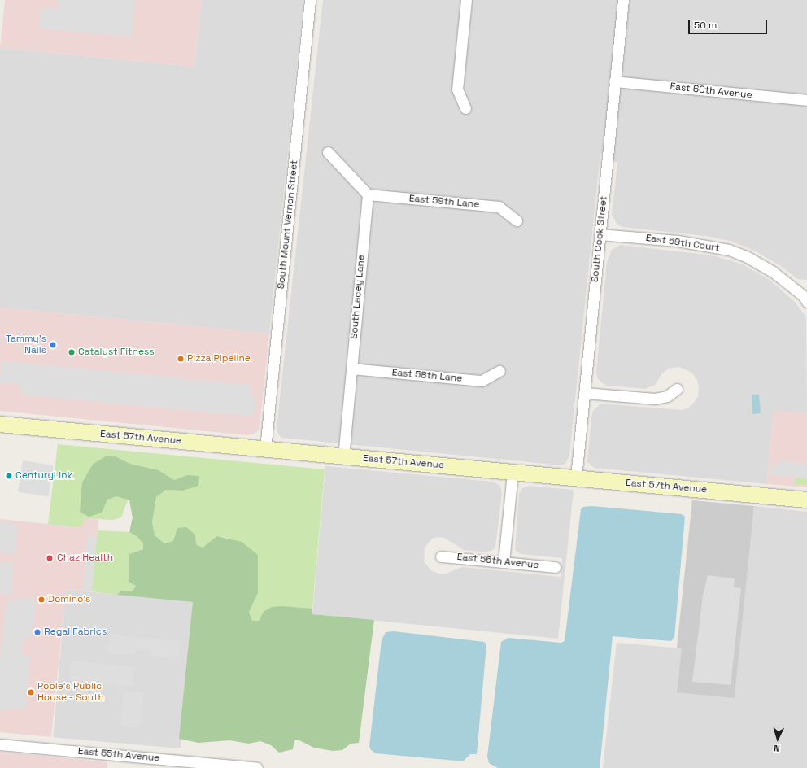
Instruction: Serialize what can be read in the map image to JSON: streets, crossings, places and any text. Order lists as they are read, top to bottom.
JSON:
{
  "streets": {
    "main road": ["East 57th Avenue"],
    "street": [
      "East 60th Avenue",
      "East 59th Lane",
      "South Mount Vernon Street",
      "South Cook Street",
      "East 59th Court",
      "South Lacey Lane",
      "East 58th Lane",
      "East 56th Avenue",
      "East 55th Avenue"
    ]
  },
  "crossings": [
    ["East 60th Avenue", "South Cook Street"],
    ["East 59th Lane", "South Lacey Lane"],
    ["South Mount Vernon Street", "East 57th Avenue"],
    ["South Cook Street", "East 59th Court"],
    ["South Cook Street", "East 57th Avenue"],
    ["South Lacey Lane", "East 58th Lane"],
    ["South Lacey Lane", "East 57th Avenue"]
  ],
  "places": [
    "Tammy's Nails",
    "Catalyst Fitness",
    "Pizza Pipeline",
    "CenturyLink",
    "Chaz Health",
    "Domino's",
    "Regal Fabrics",
    "Poole's Public House - South"
  ],
  "scale_bar": "50 m",
  "north": "bottom"
}
